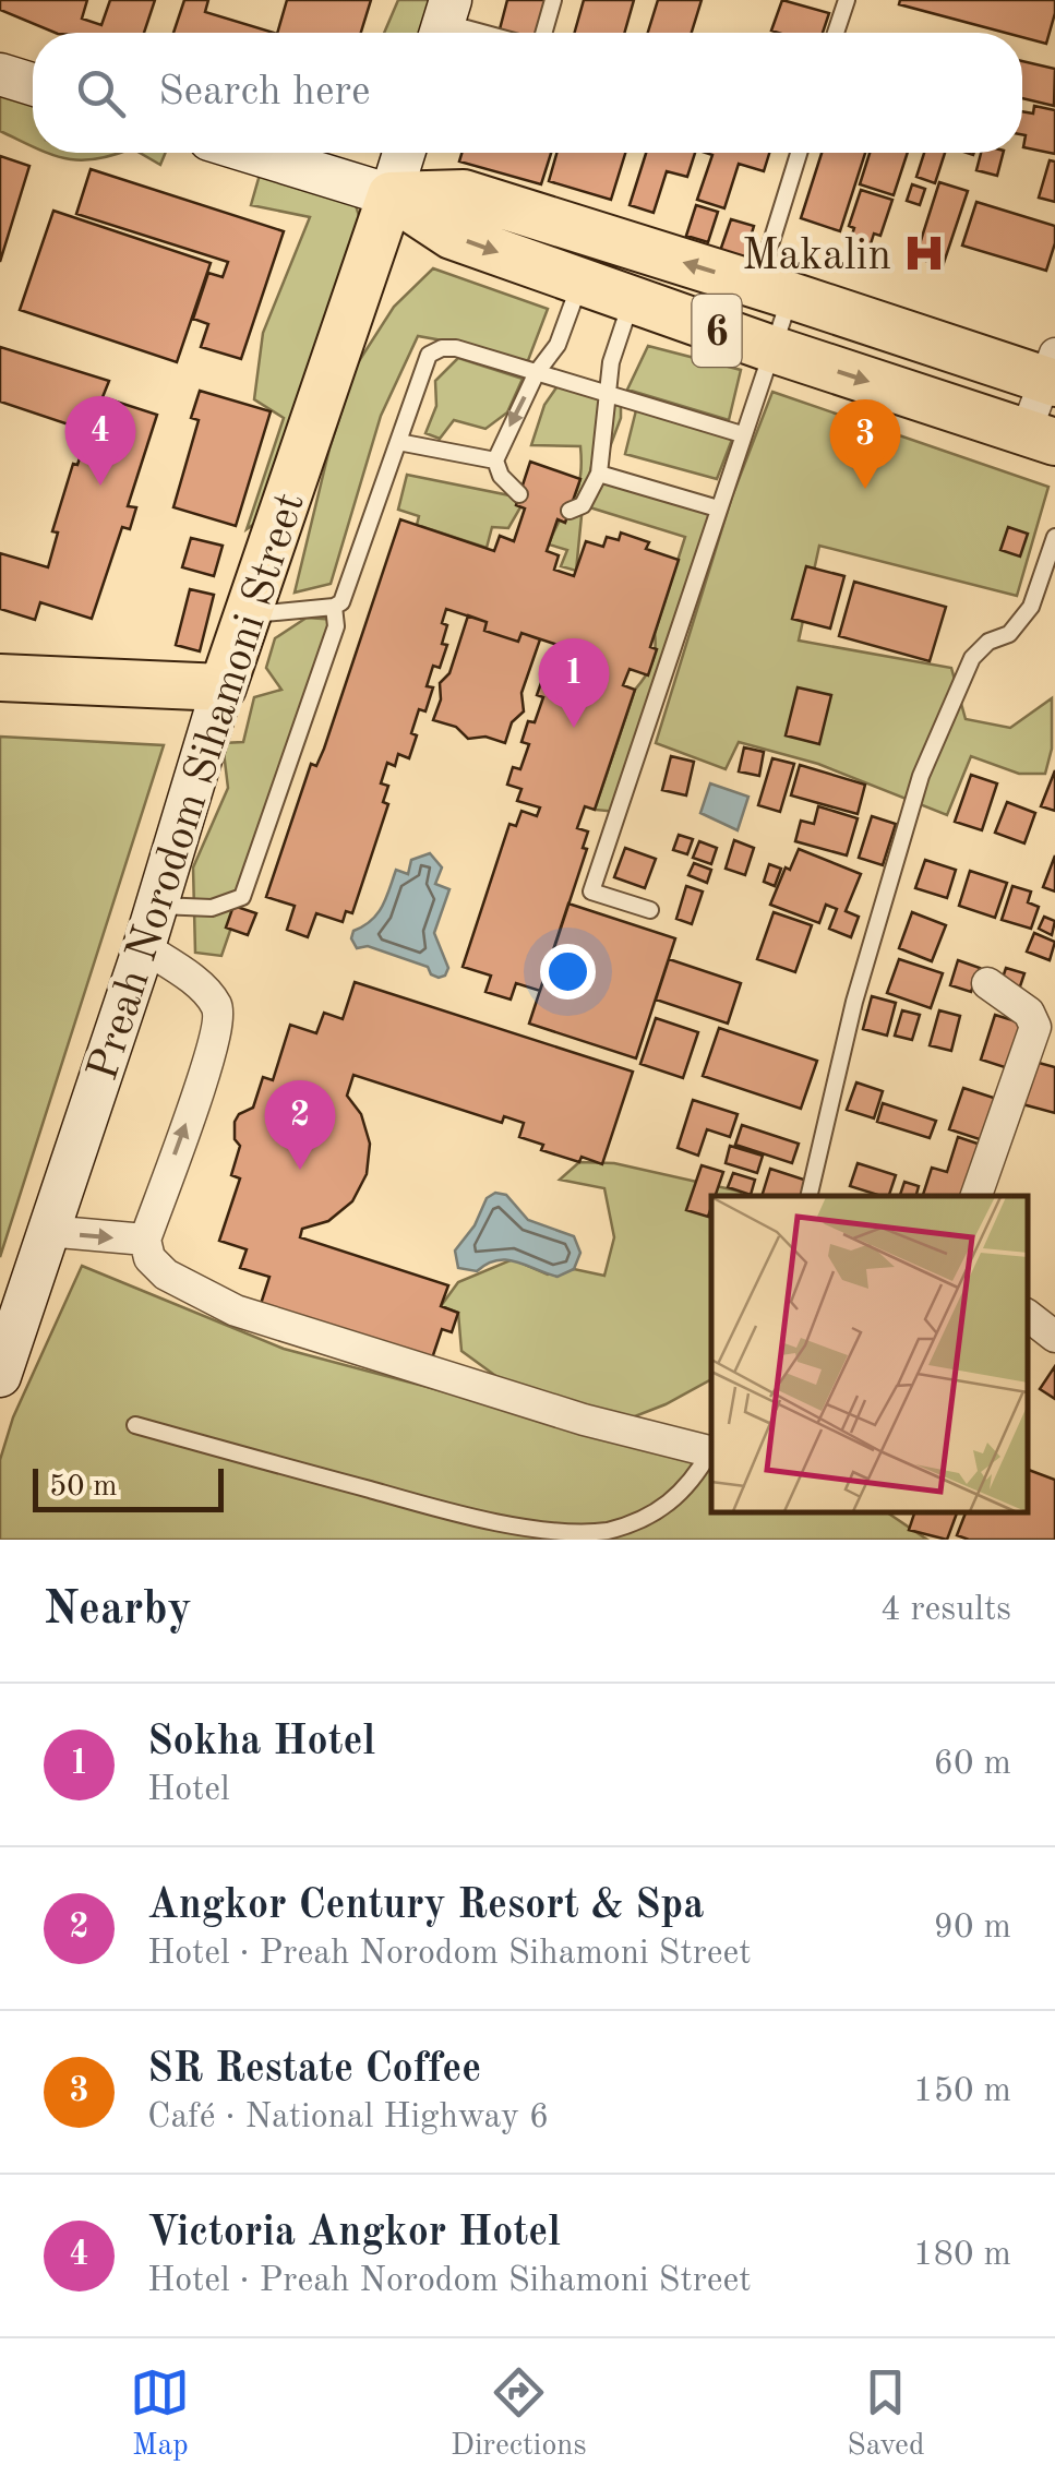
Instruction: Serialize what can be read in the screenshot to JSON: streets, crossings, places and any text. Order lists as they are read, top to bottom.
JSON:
{
  "streets": {
    "main road": ["6", "Preah Norodom Sihamoni Street"]
  },
  "crossings": [
    ["6", "Preah Norodom Sihamoni Street"]
  ],
  "places": {
    "hospital": ["Makalin"]
  },
  "scale_bar": "50 m",
  "page": {
    "search": "Search here",
    "pins": [
      "4",
      "3",
      "1",
      "2"
    ],
    "scale": "50 m",
    "heading": ["Nearby", "4 results"],
    "list": [
      {
        "mark": "1",
        "name": "Sokha Hotel",
        "note": "Hotel",
        "value": "60 m"
      },
      {
        "mark": "2",
        "name": "Angkor Century Resort & Spa",
        "note": "Hotel · Preah Norodom Sihamoni Street",
        "value": "90 m"
      },
      {
        "mark": "3",
        "name": "SR Restate Coffee",
        "note": "Café · National Highway 6",
        "value": "150 m"
      },
      {
        "mark": "4",
        "name": "Victoria Angkor Hotel",
        "note": "Hotel · Preah Norodom Sihamoni Street",
        "value": "180 m"
      }
    ],
    "nav": ["Map", "Directions", "Saved"]
  }
}
